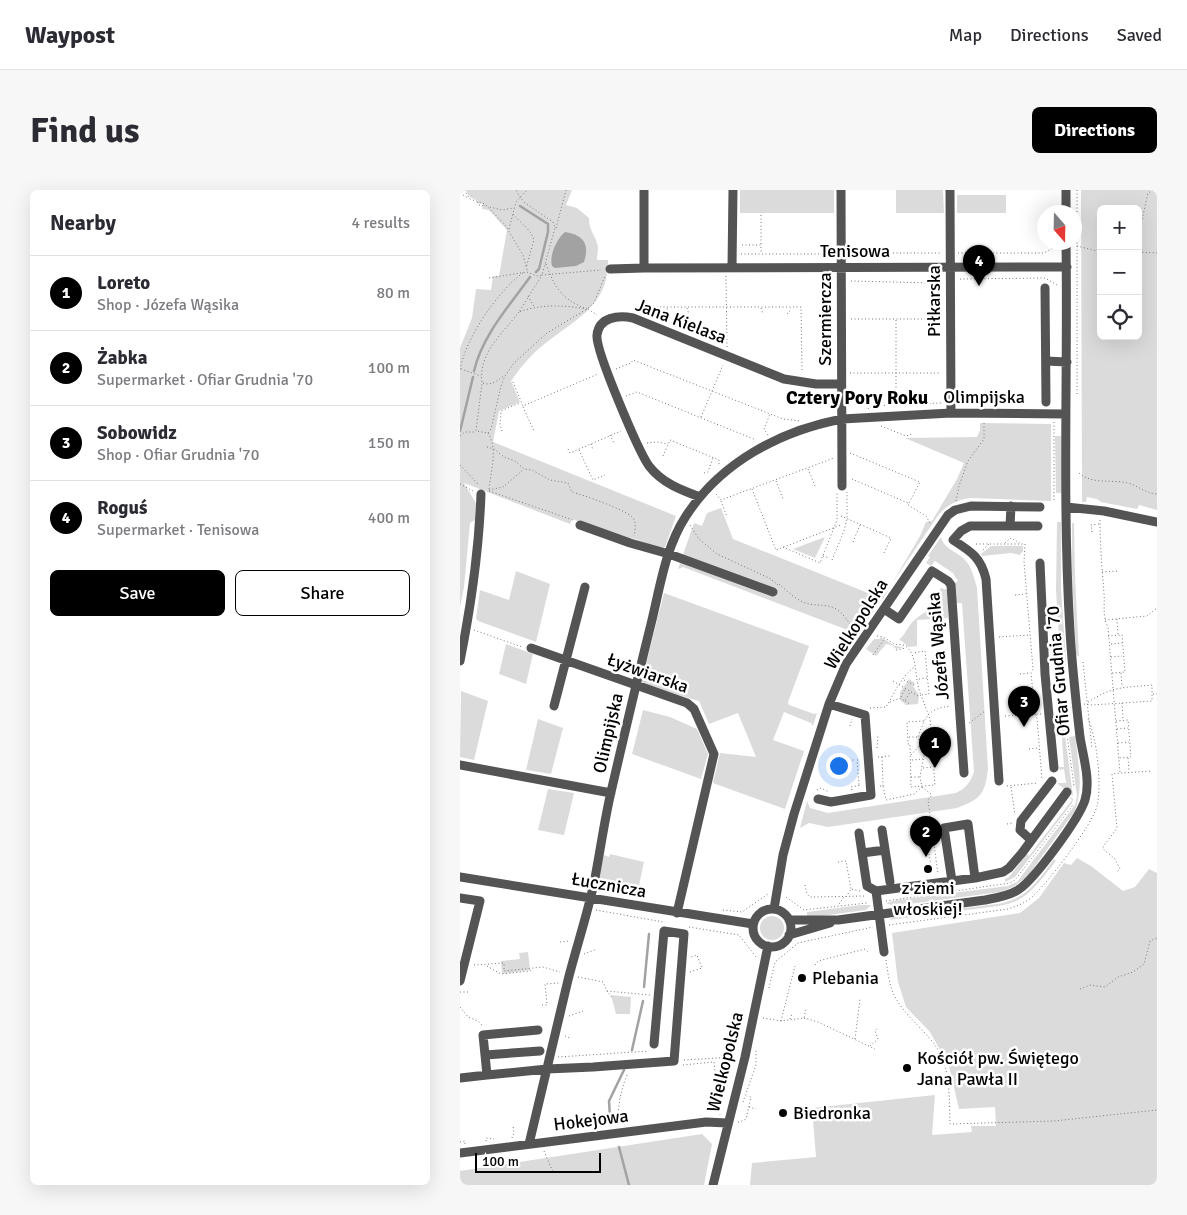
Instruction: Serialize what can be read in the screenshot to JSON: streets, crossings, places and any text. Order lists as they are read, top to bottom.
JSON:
{
  "streets": {
    "street": [
      "Tenisowa",
      "Piłkarska",
      "Szermiercza",
      "Jana Kielasa",
      "Olimpijska",
      "Wielkopolska",
      "Józefa Wąsika",
      "Ofiar Grudnia '70",
      "Łyżwiarska",
      "Łucznicza",
      "Hokejowa"
    ]
  },
  "crossings": [
    ["Tenisowa", "Piłkarska"],
    ["Tenisowa", "Szermiercza"],
    ["Tenisowa", "Ofiar Grudnia '70"],
    ["Piłkarska", "Olimpijska"],
    ["Szermiercza", "Jana Kielasa"],
    ["Szermiercza", "Olimpijska"],
    ["Jana Kielasa", "Olimpijska"],
    ["Olimpijska", "Ofiar Grudnia '70"],
    ["Olimpijska", "Łyżwiarska"],
    ["Olimpijska", "Łucznicza"],
    ["Olimpijska", "Hokejowa"],
    ["Wielkopolska", "Józefa Wąsika"],
    ["Wielkopolska", "Ofiar Grudnia '70"],
    ["Wielkopolska", "Łucznicza"],
    ["Wielkopolska", "Hokejowa"],
    ["Ofiar Grudnia '70", "Łucznicza"],
    ["Łyżwiarska", "Łucznicza"]
  ],
  "districts": ["Cztery Pory Roku"],
  "places": [
    "z ziemi włoskiej!",
    "Plebania",
    "Kościół pw. Świętego Jana Pawła II",
    "Biedronka"
  ],
  "scale_bar": "100 m",
  "north": "bottom",
  "page": {
    "header": "Waypost",
    "nav": ["Map", "Directions", "Saved"],
    "buttons": [
      "Directions",
      ["Save", "Share"]
    ],
    "title": "Find us",
    "heading": ["Nearby", "4 results"],
    "map_buttons": ["+", "−"],
    "pins": [
      "4",
      "3",
      "1",
      "2"
    ],
    "list": [
      {
        "mark": "1",
        "name": "Loreto",
        "note": "Shop · Józefa Wąsika",
        "value": "80 m"
      },
      {
        "mark": "2",
        "name": "Żabka",
        "note": "Supermarket · Ofiar Grudnia '70",
        "value": "100 m"
      },
      {
        "mark": "3",
        "name": "Sobowidz",
        "note": "Shop · Ofiar Grudnia '70",
        "value": "150 m"
      },
      {
        "mark": "4",
        "name": "Roguś",
        "note": "Supermarket · Tenisowa",
        "value": "400 m"
      }
    ],
    "scale": "100 m"
  }
}
